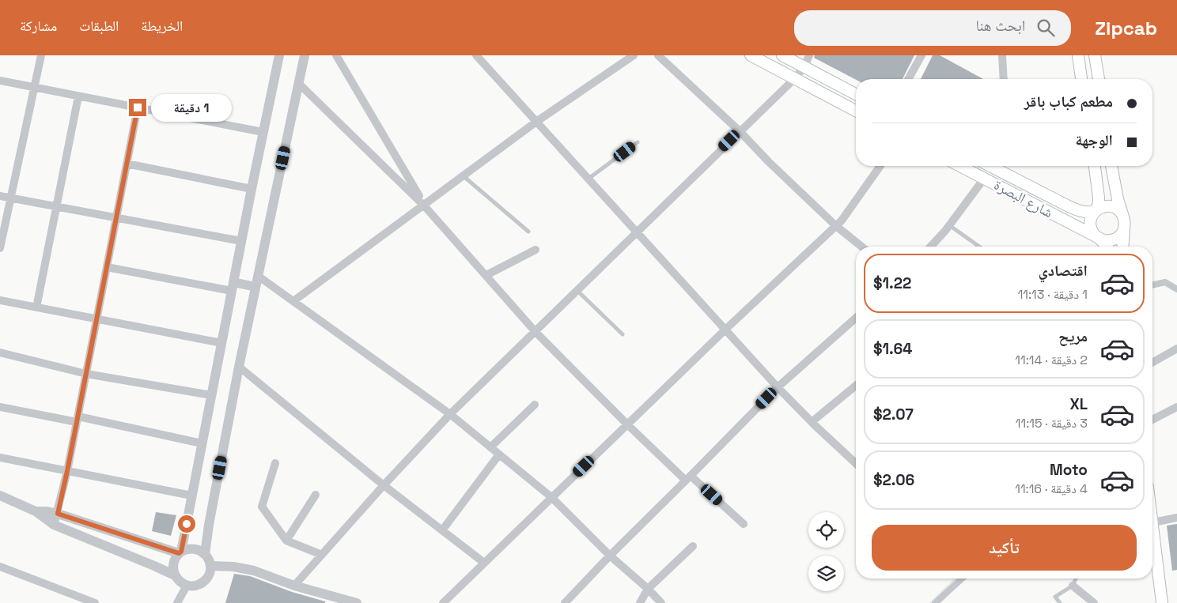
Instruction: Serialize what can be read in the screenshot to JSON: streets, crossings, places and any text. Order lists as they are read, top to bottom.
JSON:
{
  "streets": {
    "main road": ["شارع البصرة"]
  },
  "page": {
    "header": "Zipcab",
    "search": "ابحث هنا",
    "nav": ["الخريطة", "الطبقات", "مشاركة"],
    "banner": ["مطعم كباب باقر", "الوجهة"],
    "bubble": "1 دقيقة",
    "list": [
      {
        "name": "اقتصادي",
        "note": "1 دقيقة · 11:13",
        "value": "$1.22"
      },
      {
        "name": "مريح",
        "note": "2 دقيقة · 11:14",
        "value": "$1.64"
      },
      {
        "name": "XL",
        "note": "3 دقيقة · 11:15",
        "value": "$2.07"
      },
      {
        "name": "Moto",
        "note": "4 دقيقة · 11:16",
        "value": "$2.06"
      }
    ],
    "buttons": "تأكيد"
  }
}
